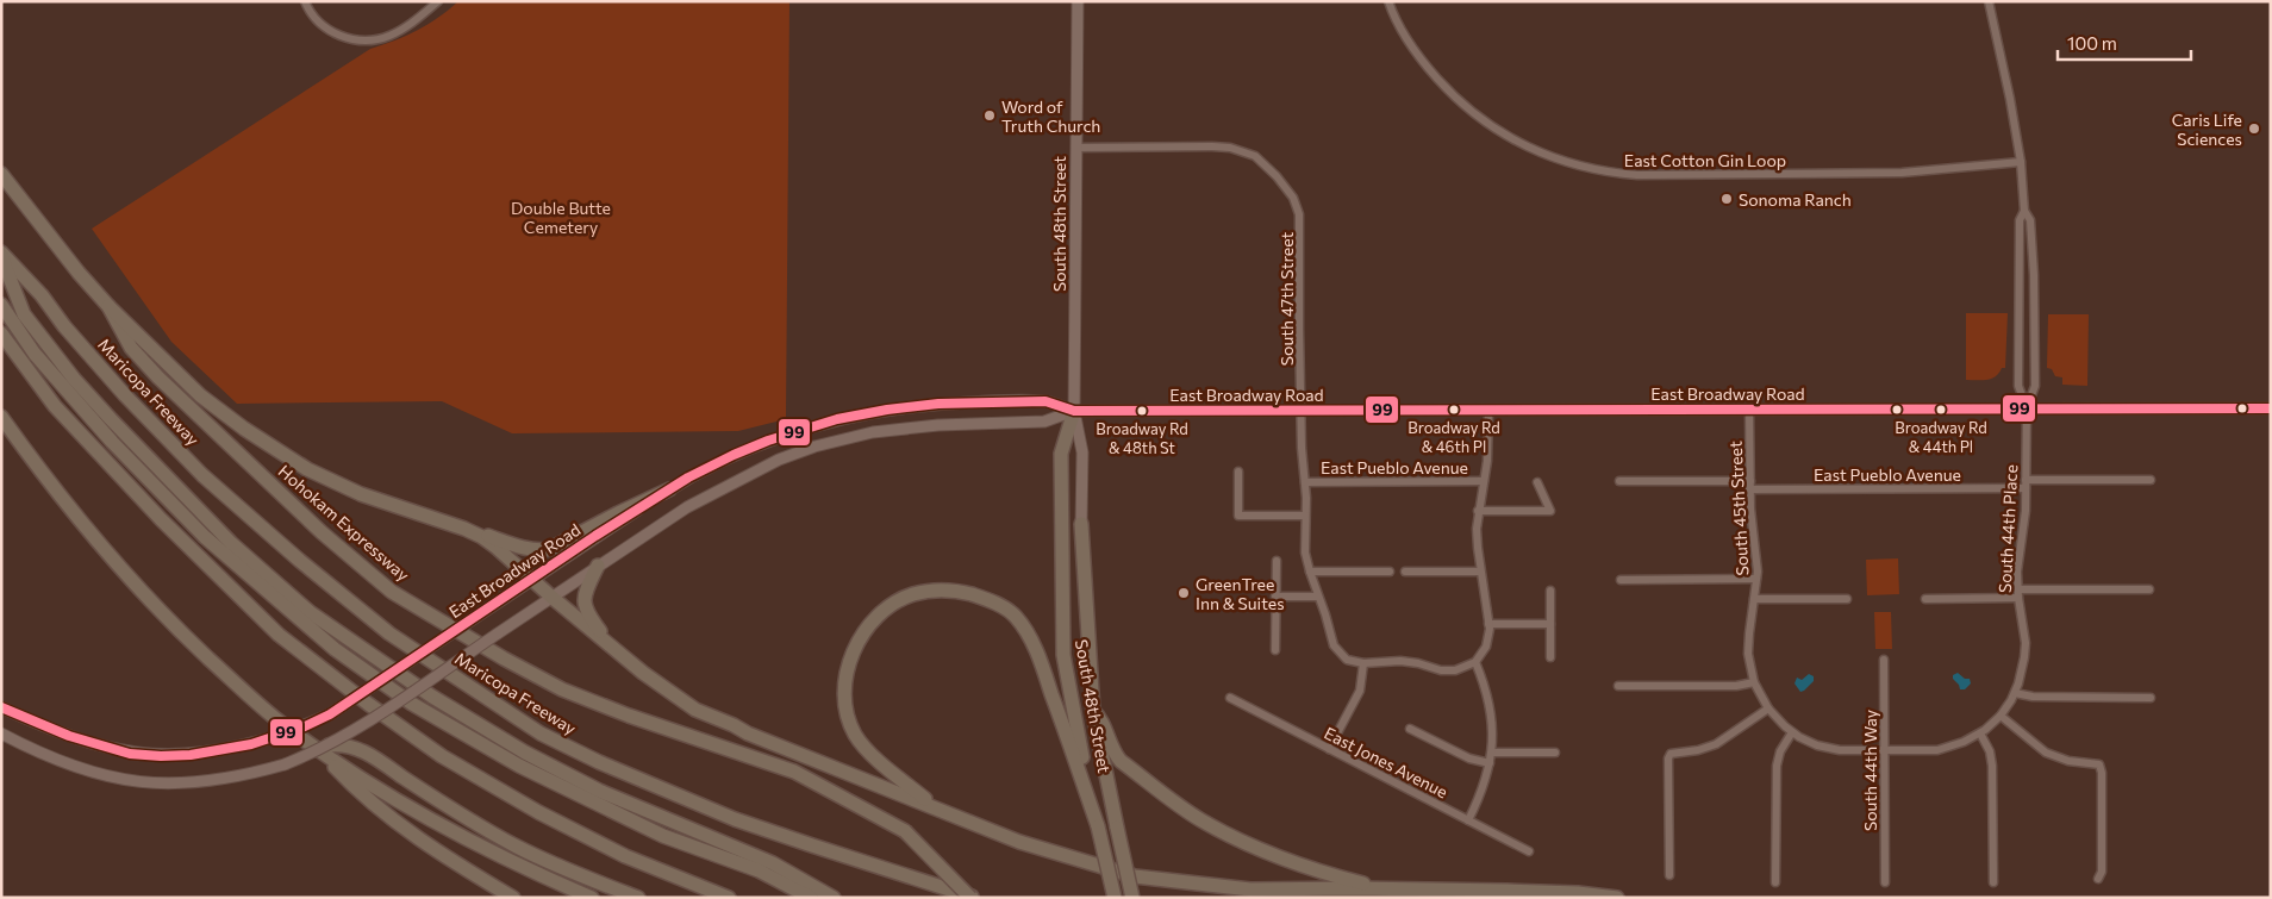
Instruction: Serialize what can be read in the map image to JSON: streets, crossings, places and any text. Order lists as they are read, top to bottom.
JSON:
{
  "streets": {
    "highway": ["South 48th Street", "Maricopa Freeway", "Hohokam Expressway"],
    "main road": ["East Broadway Road"],
    "street": [
      "East Cotton Gin Loop",
      "South 47th Street",
      "East Pueblo Avenue",
      "South 45th Street",
      "South 44th Place",
      "East Jones Avenue",
      "South 44th Way"
    ]
  },
  "crossings": [
    ["East Cotton Gin Loop", "South 44th Place"],
    ["South 48th Street", "South 47th Street"],
    ["South 48th Street", "East Broadway Road"],
    ["South 47th Street", "East Broadway Road"],
    ["South 47th Street", "East Pueblo Avenue"],
    ["Maricopa Freeway", "Hohokam Expressway"],
    ["East Broadway Road", "South 45th Street"],
    ["East Broadway Road", "South 44th Place"],
    ["East Pueblo Avenue", "South 45th Street"],
    ["East Pueblo Avenue", "South 44th Place"],
    ["South 45th Street", "South 44th Place"],
    ["South 45th Street", "South 44th Way"],
    ["South 44th Place", "South 44th Way"]
  ],
  "parks": ["Double Butte Cemetery"],
  "places": [
    "Word of Truth Church",
    "Caris Life Sciences",
    "Sonoma Ranch",
    "Broadway Rd & 46th Pl",
    "Broadway Rd & 44th Pl",
    "Broadway Rd & 48th St",
    "GreenTree Inn & Suites"
  ],
  "lines": ["transit line 99"],
  "scale_bar": "100 m"
}
